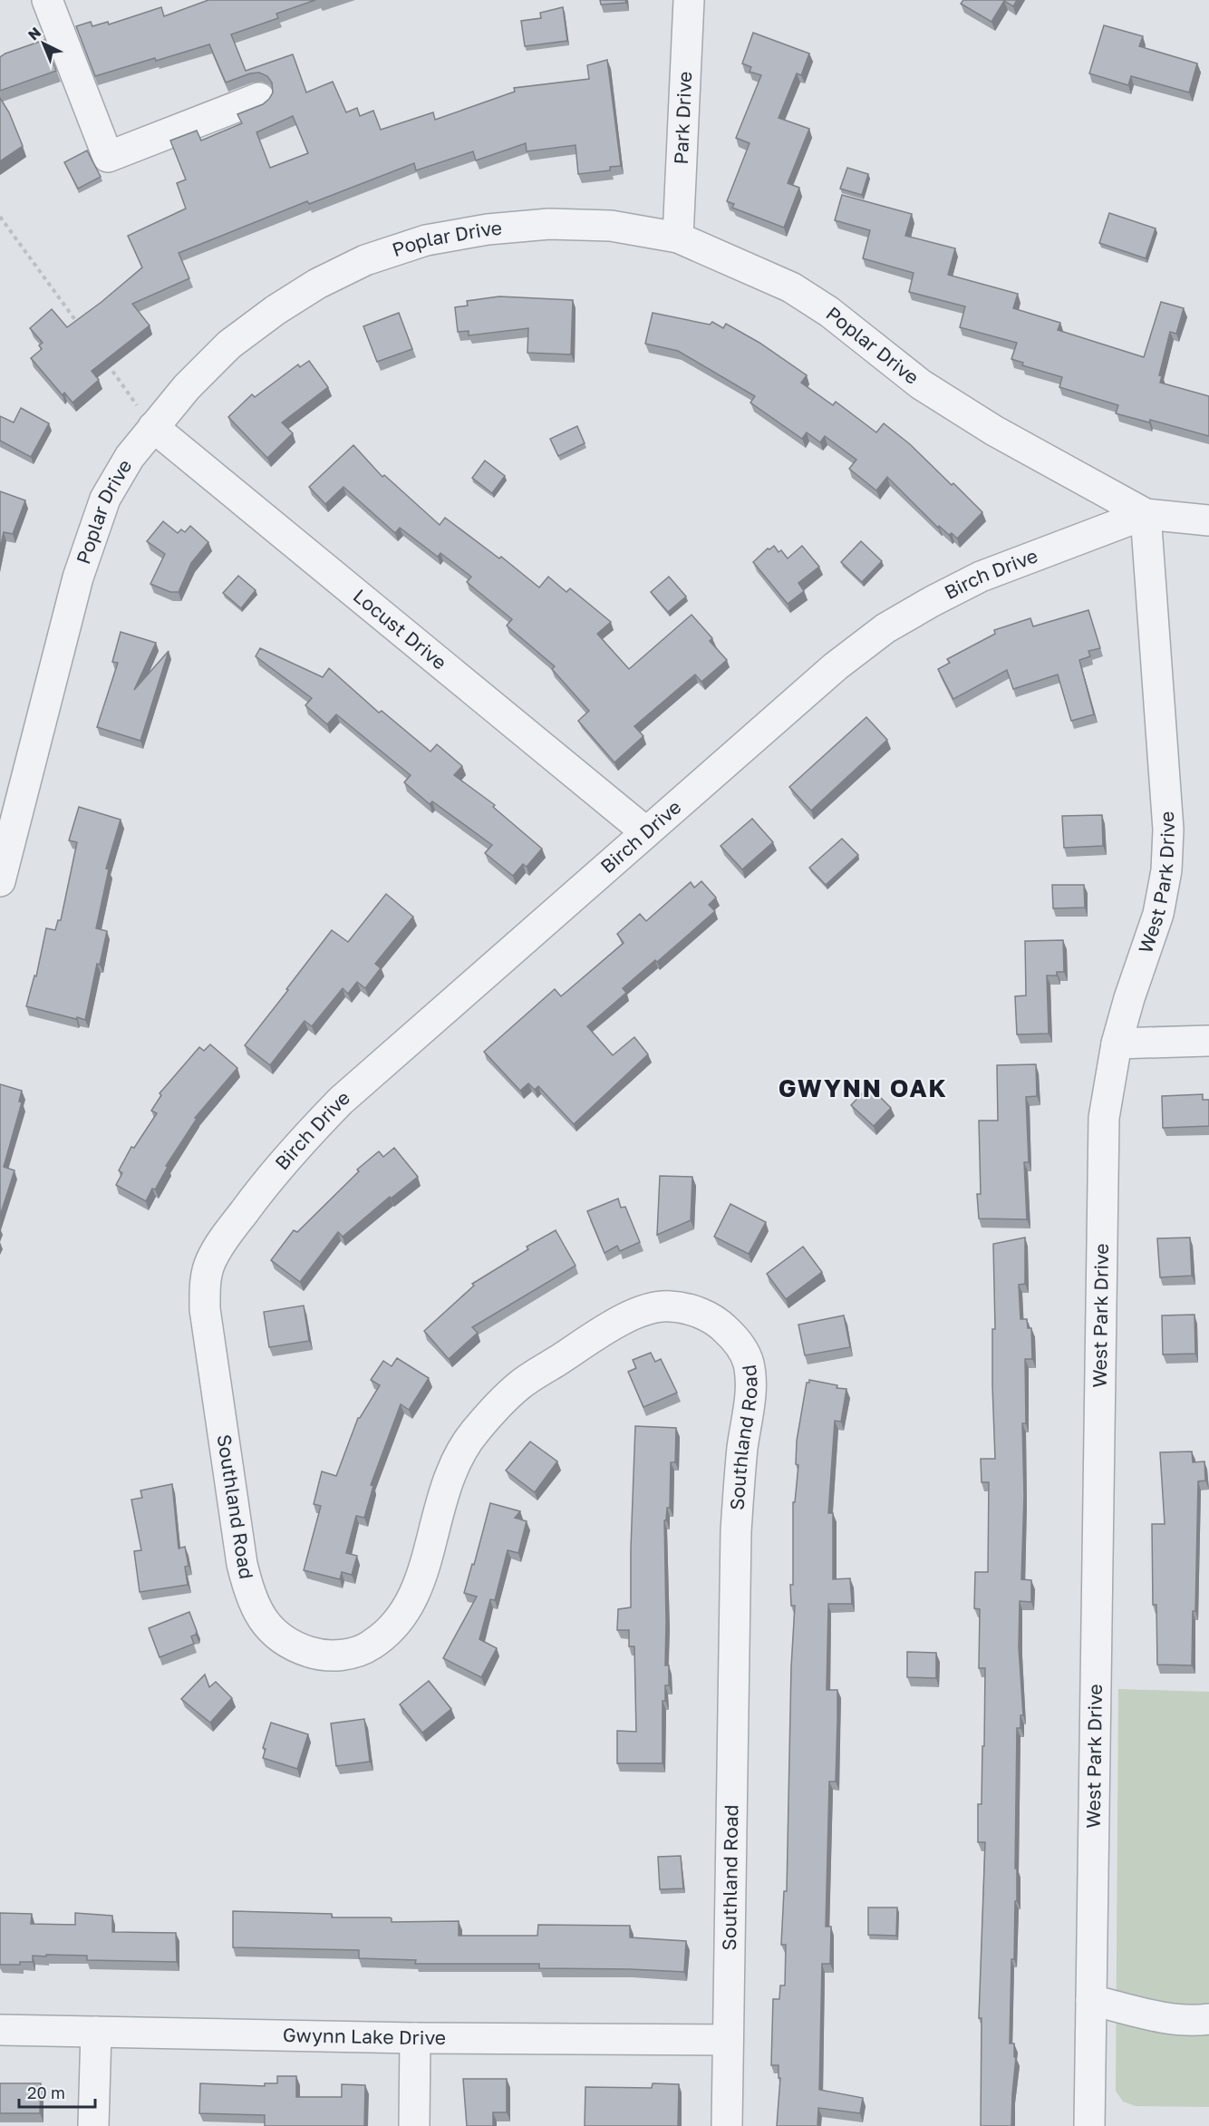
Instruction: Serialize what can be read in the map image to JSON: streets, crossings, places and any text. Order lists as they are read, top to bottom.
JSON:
{
  "streets": {
    "street": [
      "Park Drive",
      "Poplar Drive",
      "Birch Drive",
      "Locust Drive",
      "West Park Drive",
      "Southland Road",
      "Gwynn Lake Drive"
    ]
  },
  "crossings": [
    ["Park Drive", "Poplar Drive"],
    ["Poplar Drive", "Birch Drive"],
    ["Poplar Drive", "Locust Drive"],
    ["Poplar Drive", "West Park Drive"],
    ["Birch Drive", "Locust Drive"],
    ["Birch Drive", "West Park Drive"],
    ["Birch Drive", "Southland Road"],
    ["Southland Road", "Gwynn Lake Drive"]
  ],
  "districts": ["GWYNN OAK"],
  "scale_bar": "20 m",
  "north": "top left"
}
